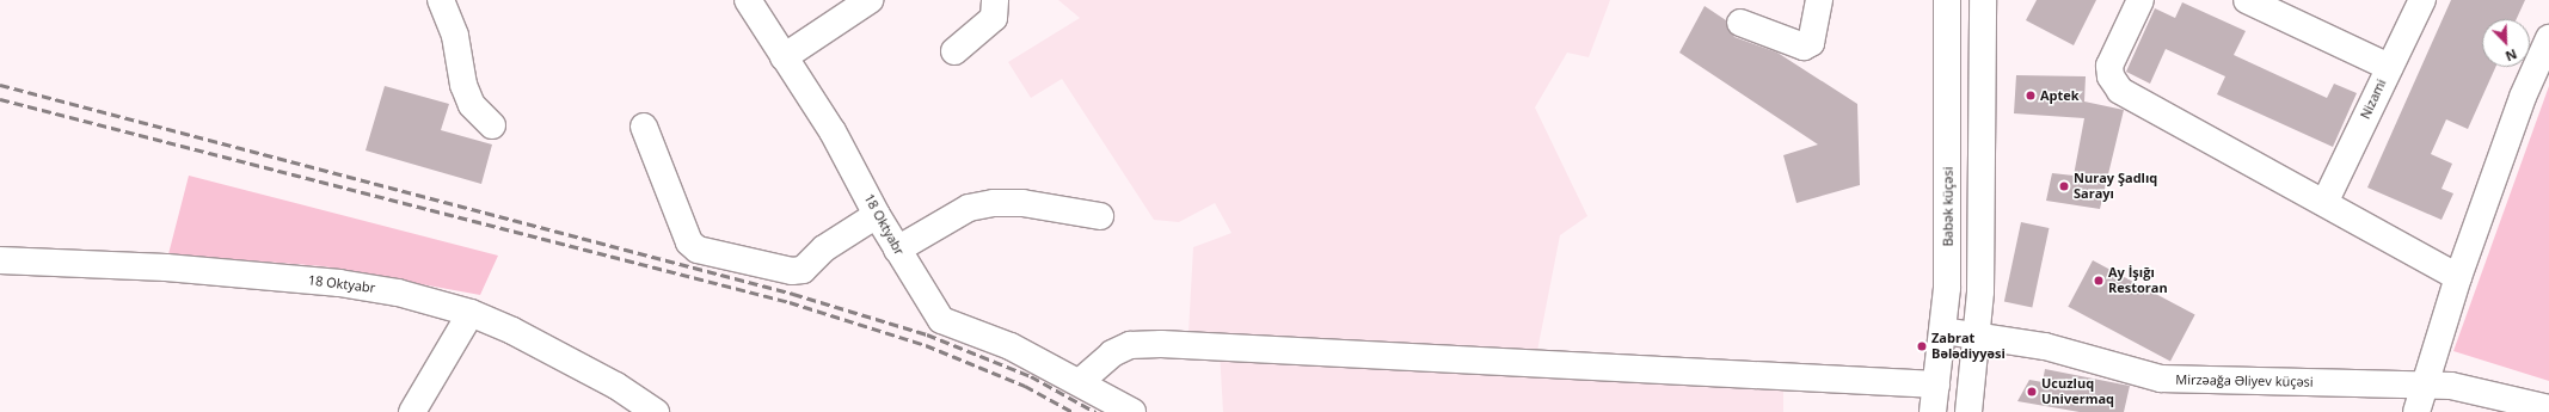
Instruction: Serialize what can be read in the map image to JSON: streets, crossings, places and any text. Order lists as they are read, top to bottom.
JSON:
{
  "streets": {
    "street": [
      "Nizami",
      "Babək küçəsi",
      "18 Oktyabr",
      "Mirzəağa Əliyev küçəsi"
    ]
  },
  "crossings": [
    ["Babək küçəsi", "Mirzəağa Əliyev küçəsi"]
  ],
  "places": [
    "Aptek",
    "Nuray Şadlıq Sarayı",
    "Ay İşığı Restoran",
    "Zabrat Bәlәdiyyәsi",
    "Ucuzluq Univermaq"
  ],
  "north": "bottom right"
}
